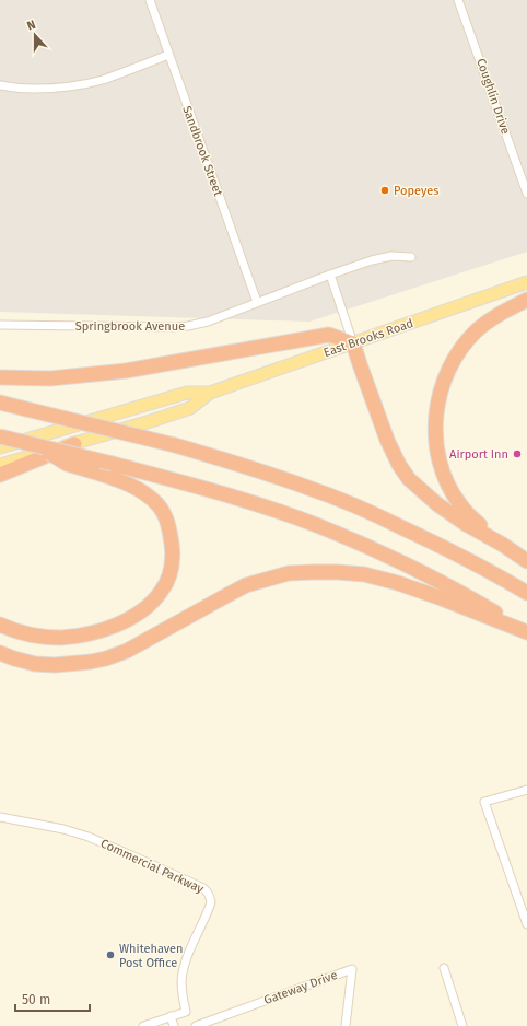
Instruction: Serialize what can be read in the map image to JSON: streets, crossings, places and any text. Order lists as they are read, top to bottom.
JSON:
{
  "streets": {
    "main road": ["East Brooks Road"],
    "street": [
      "Coughlin Drive",
      "Sandbrook Street",
      "Springbrook Avenue",
      "Commercial Parkway",
      "Gateway Drive"
    ]
  },
  "crossings": [
    ["Sandbrook Street", "Springbrook Avenue"]
  ],
  "places": ["Popeyes", "Airport Inn", "Whitehaven Post Office"],
  "scale_bar": "50 m",
  "north": "top"
}
